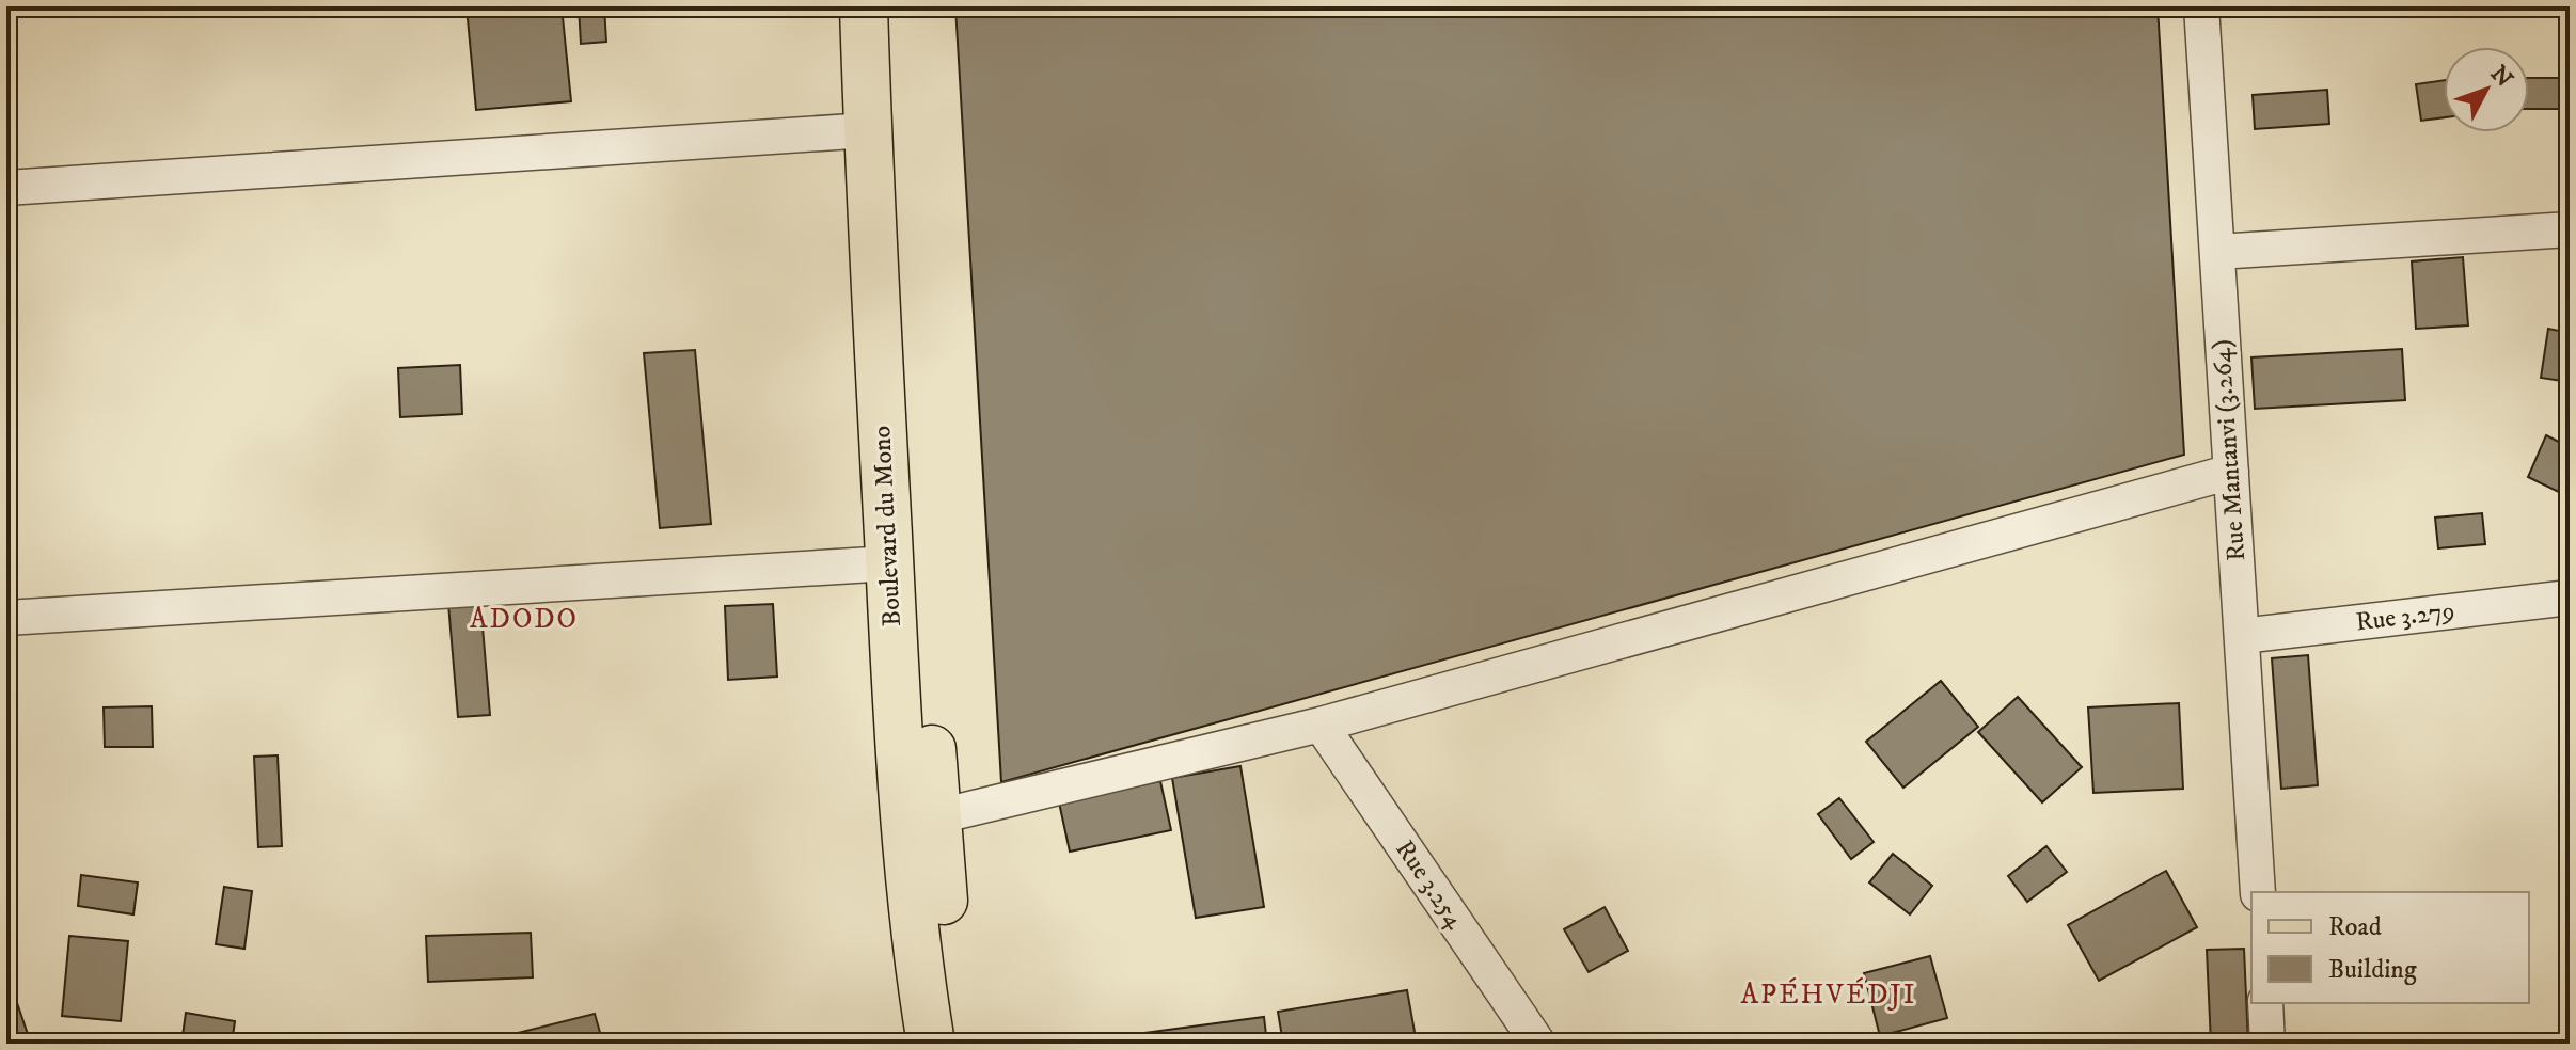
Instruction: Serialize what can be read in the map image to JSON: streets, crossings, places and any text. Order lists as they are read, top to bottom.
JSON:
{
  "streets": {
    "main road": ["Boulevard du Mono"],
    "street": ["Rue Mantanvi (3.264)", "Rue 3.279", "Rue 3.254"]
  },
  "crossings": [
    ["Rue Mantanvi (3.264)", "Rue 3.279"]
  ],
  "districts": ["ADODO", "APÉHVÉDJI"],
  "legend": ["Road", "Building"],
  "north": "top right"
}
